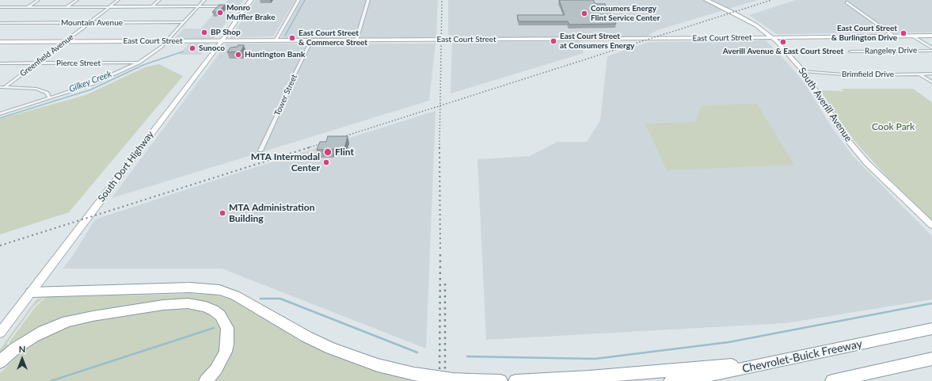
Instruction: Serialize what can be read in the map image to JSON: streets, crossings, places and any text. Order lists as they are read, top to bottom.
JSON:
{
  "streets": {
    "highway": ["Chevrolet-Buick Freeway"],
    "main road": ["South Dort Highway"],
    "street": [
      "Mountain Avenue",
      "East Court Street",
      "Rangeley Drive",
      "Greenfield Avenue",
      "Pierce Street",
      "Brimfield Drive",
      "Tower Street",
      "South Averill Avenue"
    ]
  },
  "crossings": [
    ["Mountain Avenue", "Greenfield Avenue"],
    ["East Court Street", "Greenfield Avenue"],
    ["East Court Street", "Tower Street"],
    ["East Court Street", "South Averill Avenue"],
    ["East Court Street", "South Dort Highway"],
    ["Greenfield Avenue", "Pierce Street"],
    ["Brimfield Drive", "South Averill Avenue"]
  ],
  "water": ["Gilkey Creek"],
  "parks": ["Cook Park"],
  "places": [
    "Monro Muffler Brake",
    "Consumers Energy Flint Service Center",
    "BP Shop",
    "East Court Street & Burlington Drive",
    "East Court Street & Commerce Street",
    "East Court Street at Consumers Energy",
    "Averill Avenue & East Court Street",
    "Sunoco",
    "Huntington Bank",
    "Flint",
    "MTA Intermodal Center",
    "MTA Administration Building"
  ],
  "north": "top"
}
